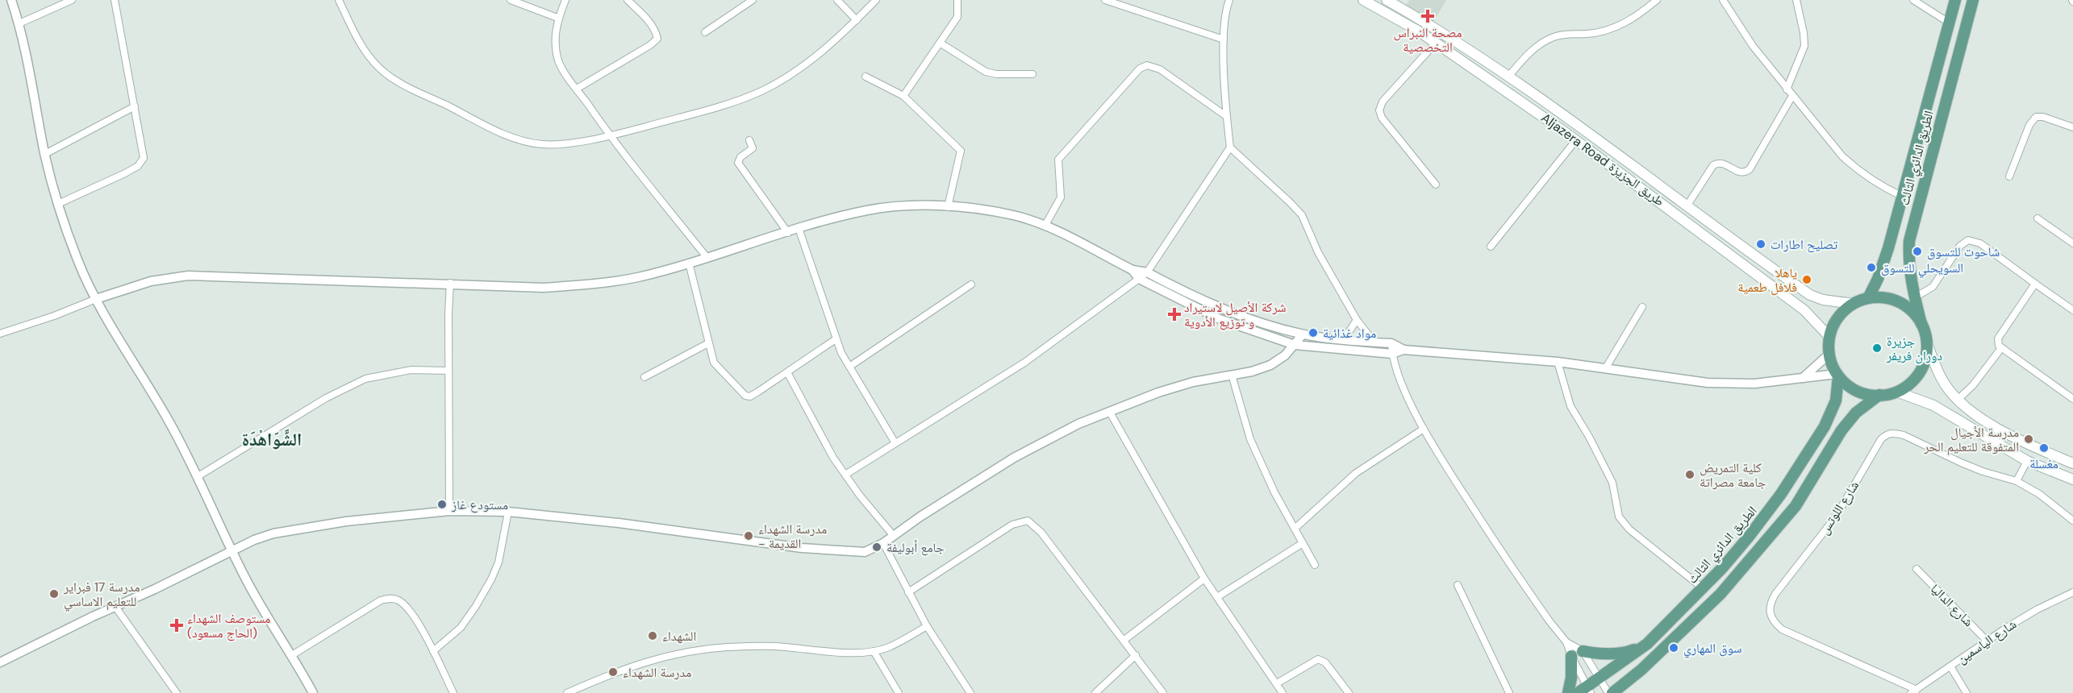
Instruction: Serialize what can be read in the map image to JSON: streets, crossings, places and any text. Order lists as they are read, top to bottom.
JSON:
{
  "streets": {
    "main road": ["الطريق الدائري الثالث", "Aljazera Road طريق الجزيزة"],
    "street": ["شارع اللوتس", "شارع الداليا", "شارع الياسمين"]
  },
  "crossings": [
    ["الطريق الدائري الثالث", "Aljazera Road طريق الجزيزة"],
    ["شارع اللوتس", "شارع الياسمين"],
    ["شارع الداليا", "شارع الياسمين"]
  ],
  "districts": ["الشَّوَاهْدَة"],
  "places": {
    "health": ["مصحة النبراس التخصصية", "شركة الأصيل لاستيراد و توزيع الأدوية", "مستوصف الشهداء (الحاج مسعود)"],
    "other": [
      "تصليح اطارات",
      "شاحوت للتسوق",
      "السويحلي للتسوق",
      "ياهلا فلافل طعمية",
      "مواد غذائية",
      "جزيرة دوران فريفر",
      "مدرسة الأجيال المتفوقة للتعليم الحر",
      "مغسلة",
      "كلية التمريض جامعة مصراتة",
      "مستودع غاز",
      "مدرسة الشهداء - القديمة",
      "جامع أبوليفة",
      "مدرسة 17 فبراير للتعليم الاساسي",
      "الشهداء",
      "سوق المهاري",
      "مدرسة الشهداء"
    ]
  }
}
